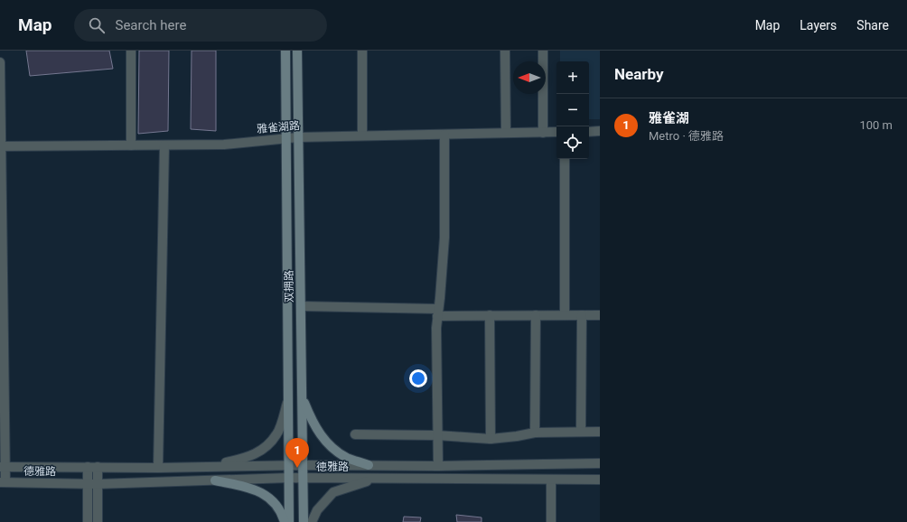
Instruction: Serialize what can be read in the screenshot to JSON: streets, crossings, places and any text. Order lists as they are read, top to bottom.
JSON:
{
  "streets": {
    "main road": ["双拥路"],
    "street": ["雅雀湖路", "德雅路"]
  },
  "crossings": [
    ["雅雀湖路", "双拥路"],
    ["双拥路", "德雅路"]
  ],
  "north": "left",
  "page": {
    "header": "Map",
    "search": "Search here",
    "nav": ["Map", "Layers", "Share"],
    "heading": "Nearby",
    "map_buttons": ["+", "−"],
    "list": [
      {
        "mark": "1",
        "name": "雅雀湖",
        "note": "Metro · 德雅路",
        "value": "100 m"
      }
    ],
    "pins": "1"
  }
}
